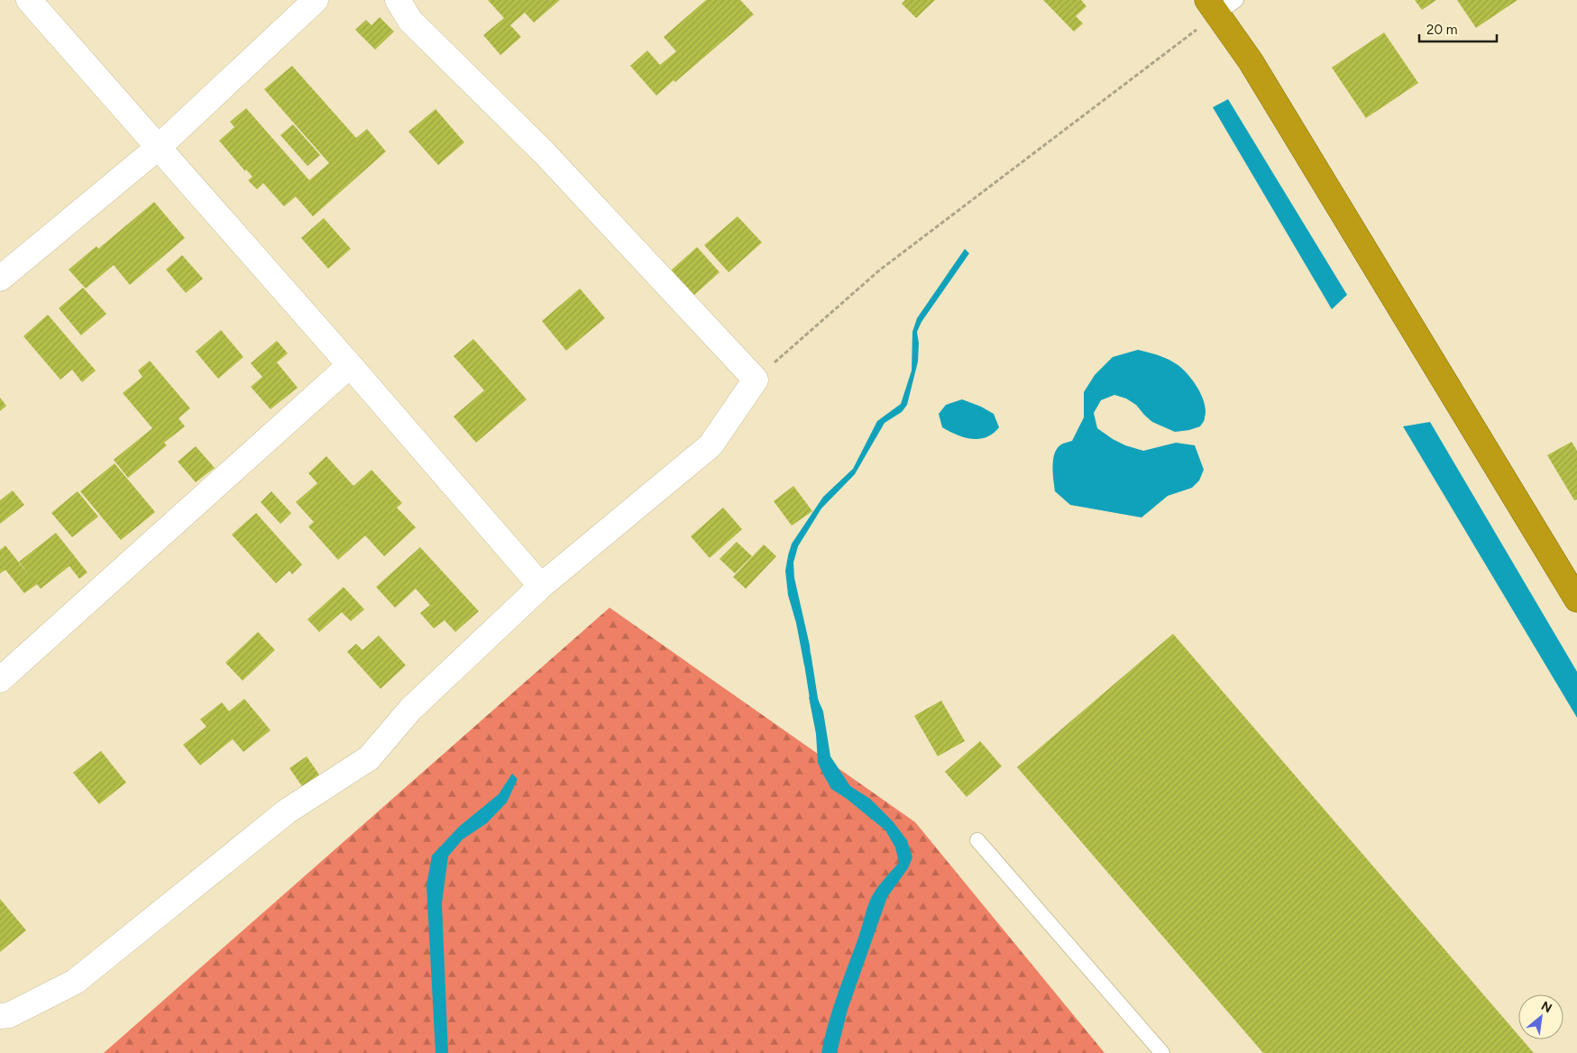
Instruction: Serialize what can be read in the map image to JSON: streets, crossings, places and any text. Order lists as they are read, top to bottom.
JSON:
{
  "scale_bar": "20 m",
  "north": "top right"
}
